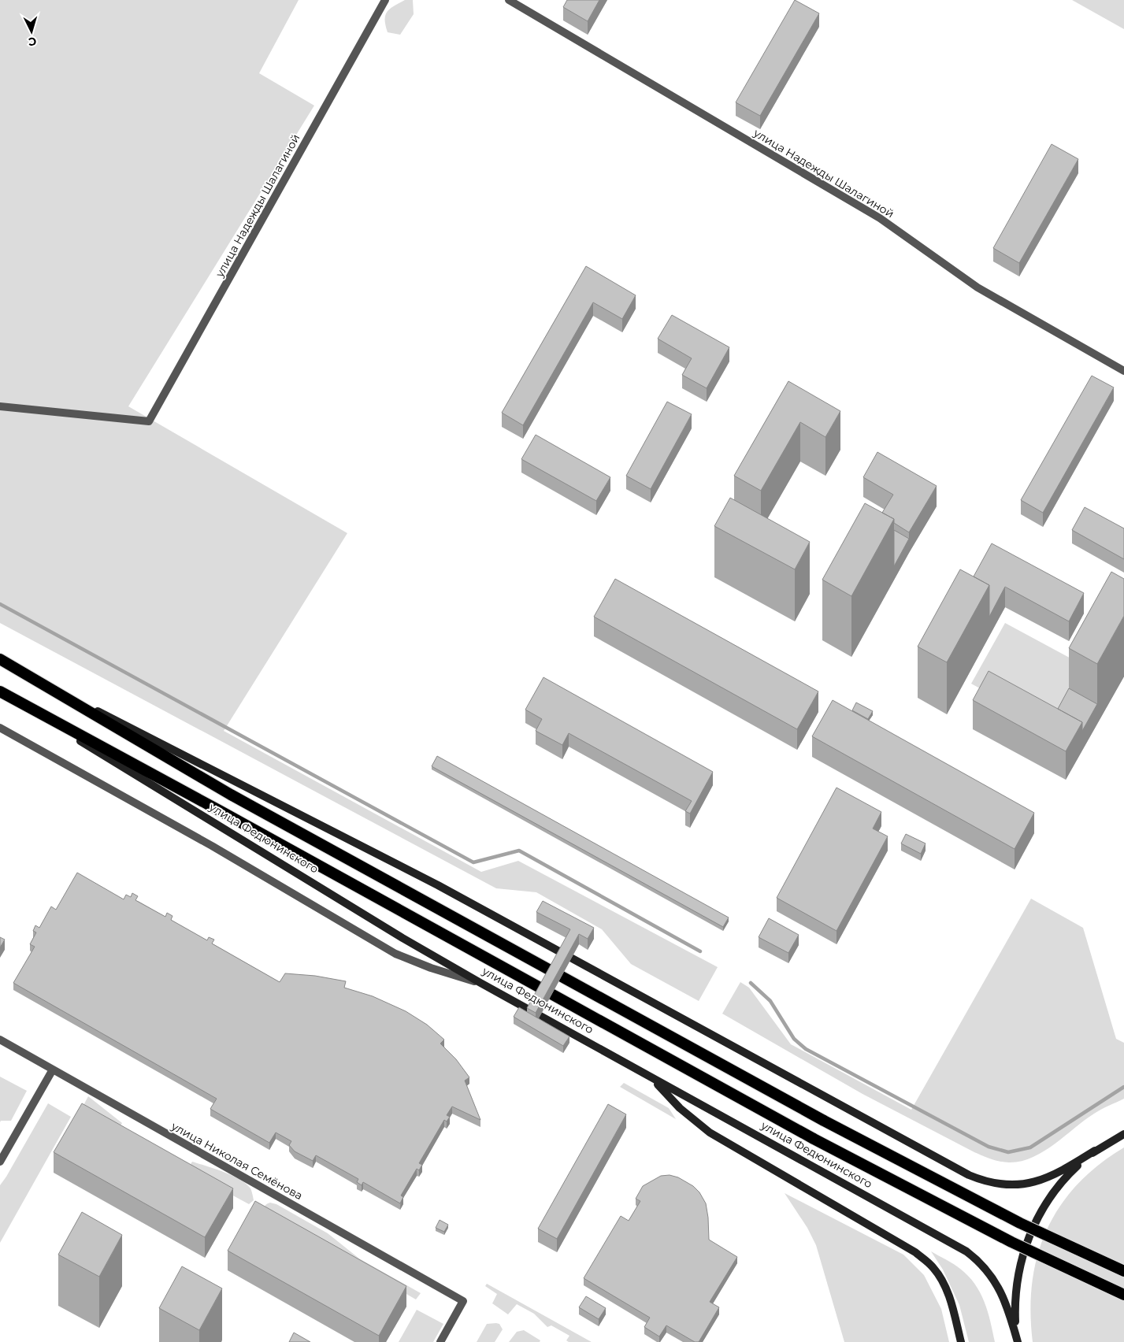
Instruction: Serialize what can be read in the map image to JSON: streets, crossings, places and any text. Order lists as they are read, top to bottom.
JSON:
{
  "streets": {
    "highway": ["улица Федюнинского"],
    "street": ["улица Надежды Шалагиной", "улица Николая Семёнова"]
  },
  "north": "bottom"
}
